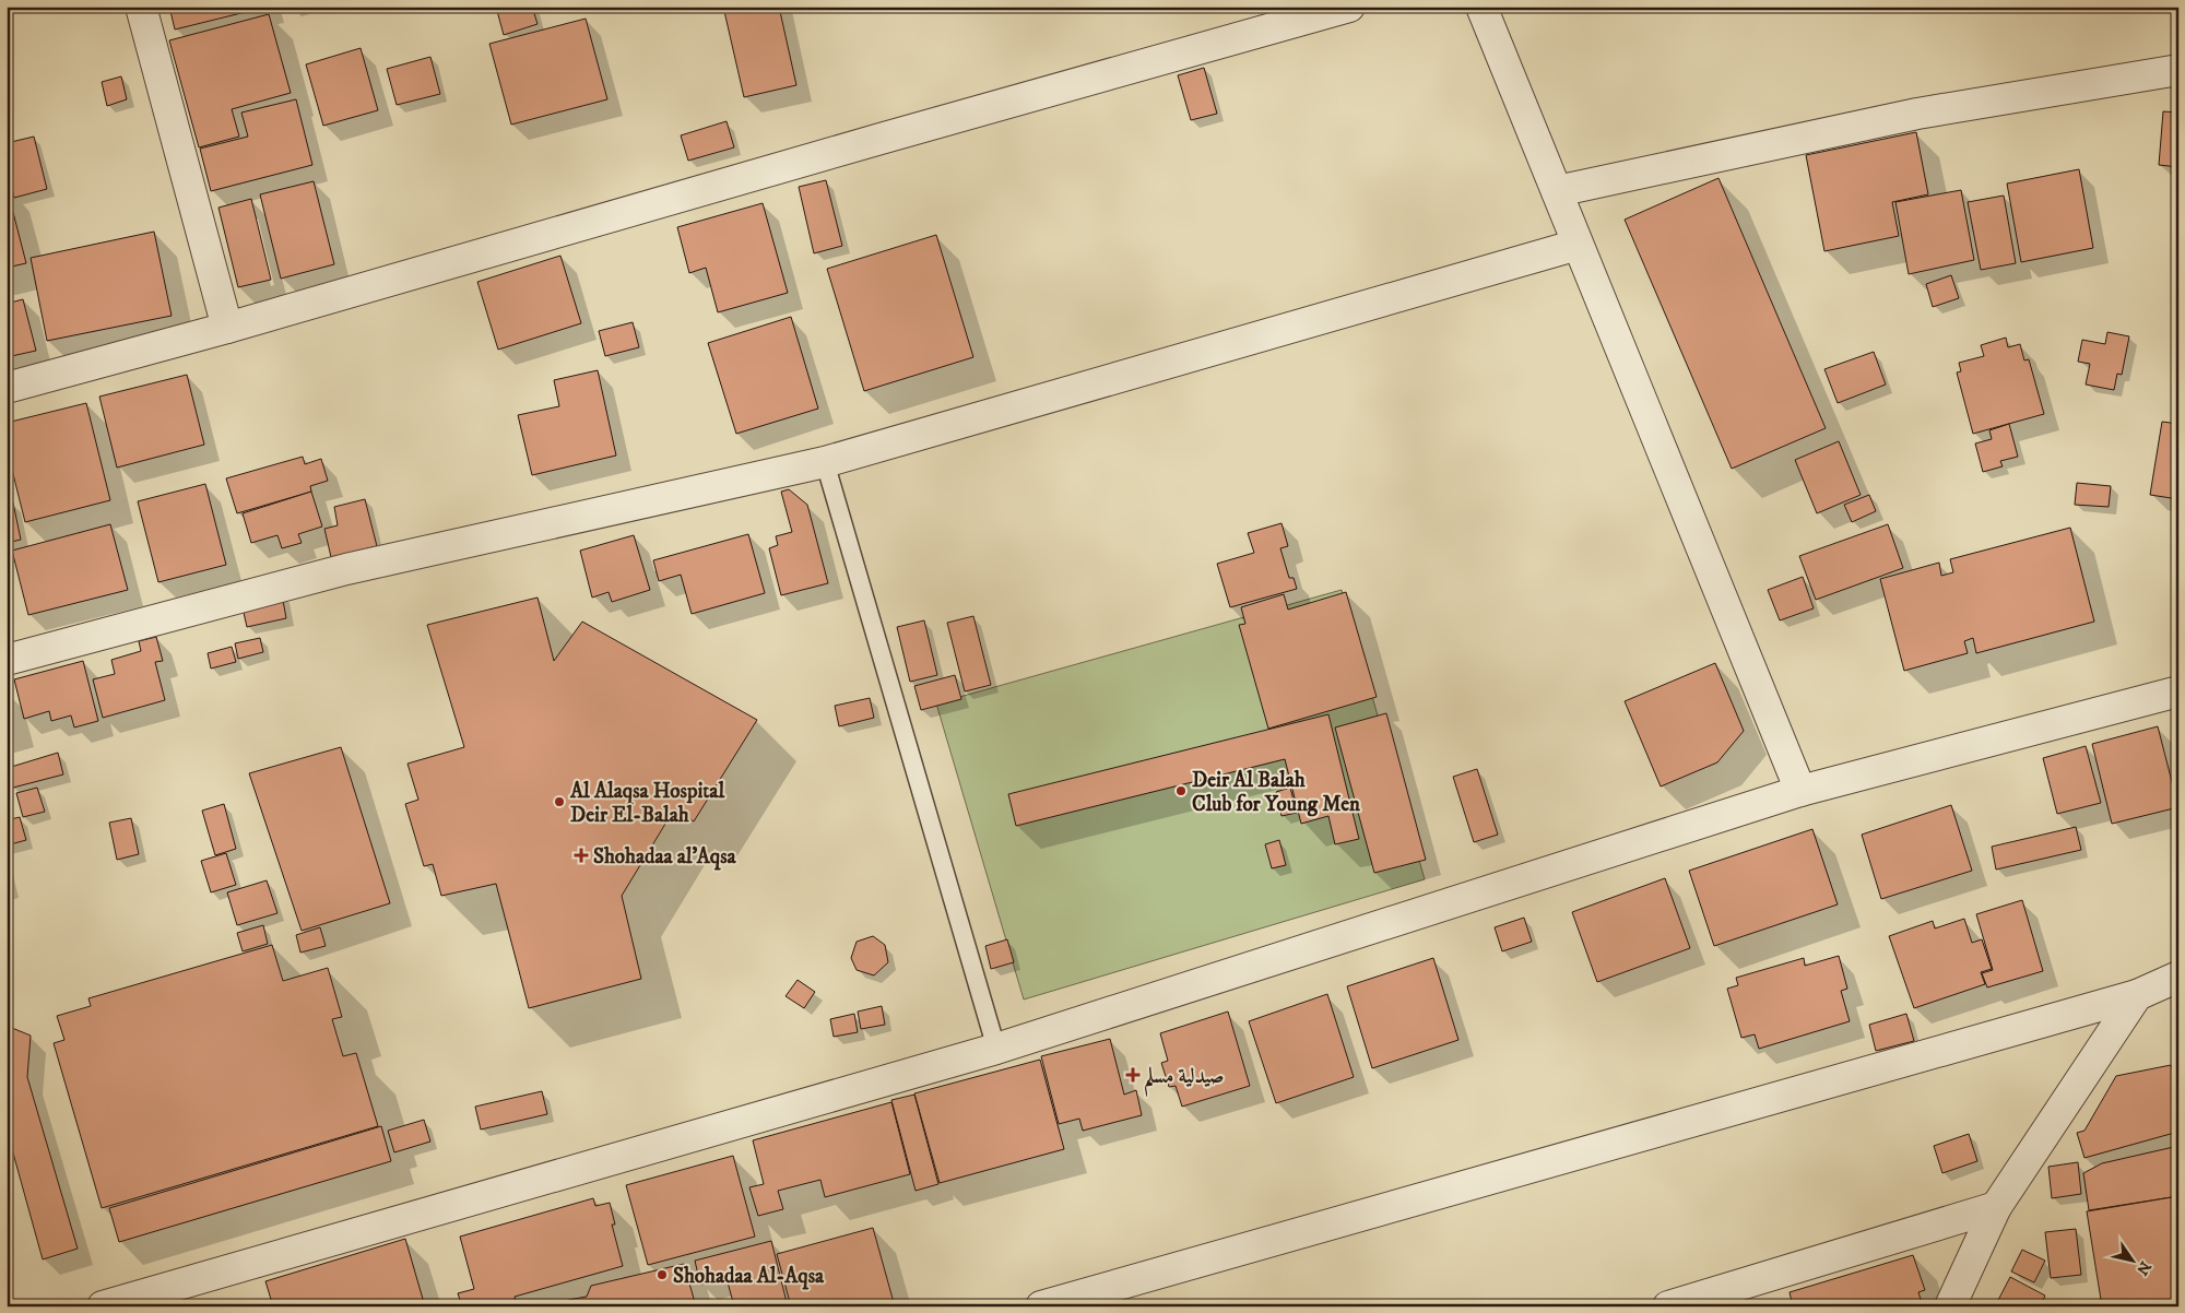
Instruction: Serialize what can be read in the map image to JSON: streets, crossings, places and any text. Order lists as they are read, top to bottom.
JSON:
{
  "places": {
    "other": ["Deir Al Balah Club for Young Men", "Al Alaqsa Hospital Deir El-Balah", "Shohadaa Al-Aqsa"],
    "health": ["Shohadaa al'Aqsa", "صيدلية مسلم"]
  },
  "north": "bottom right"
}
